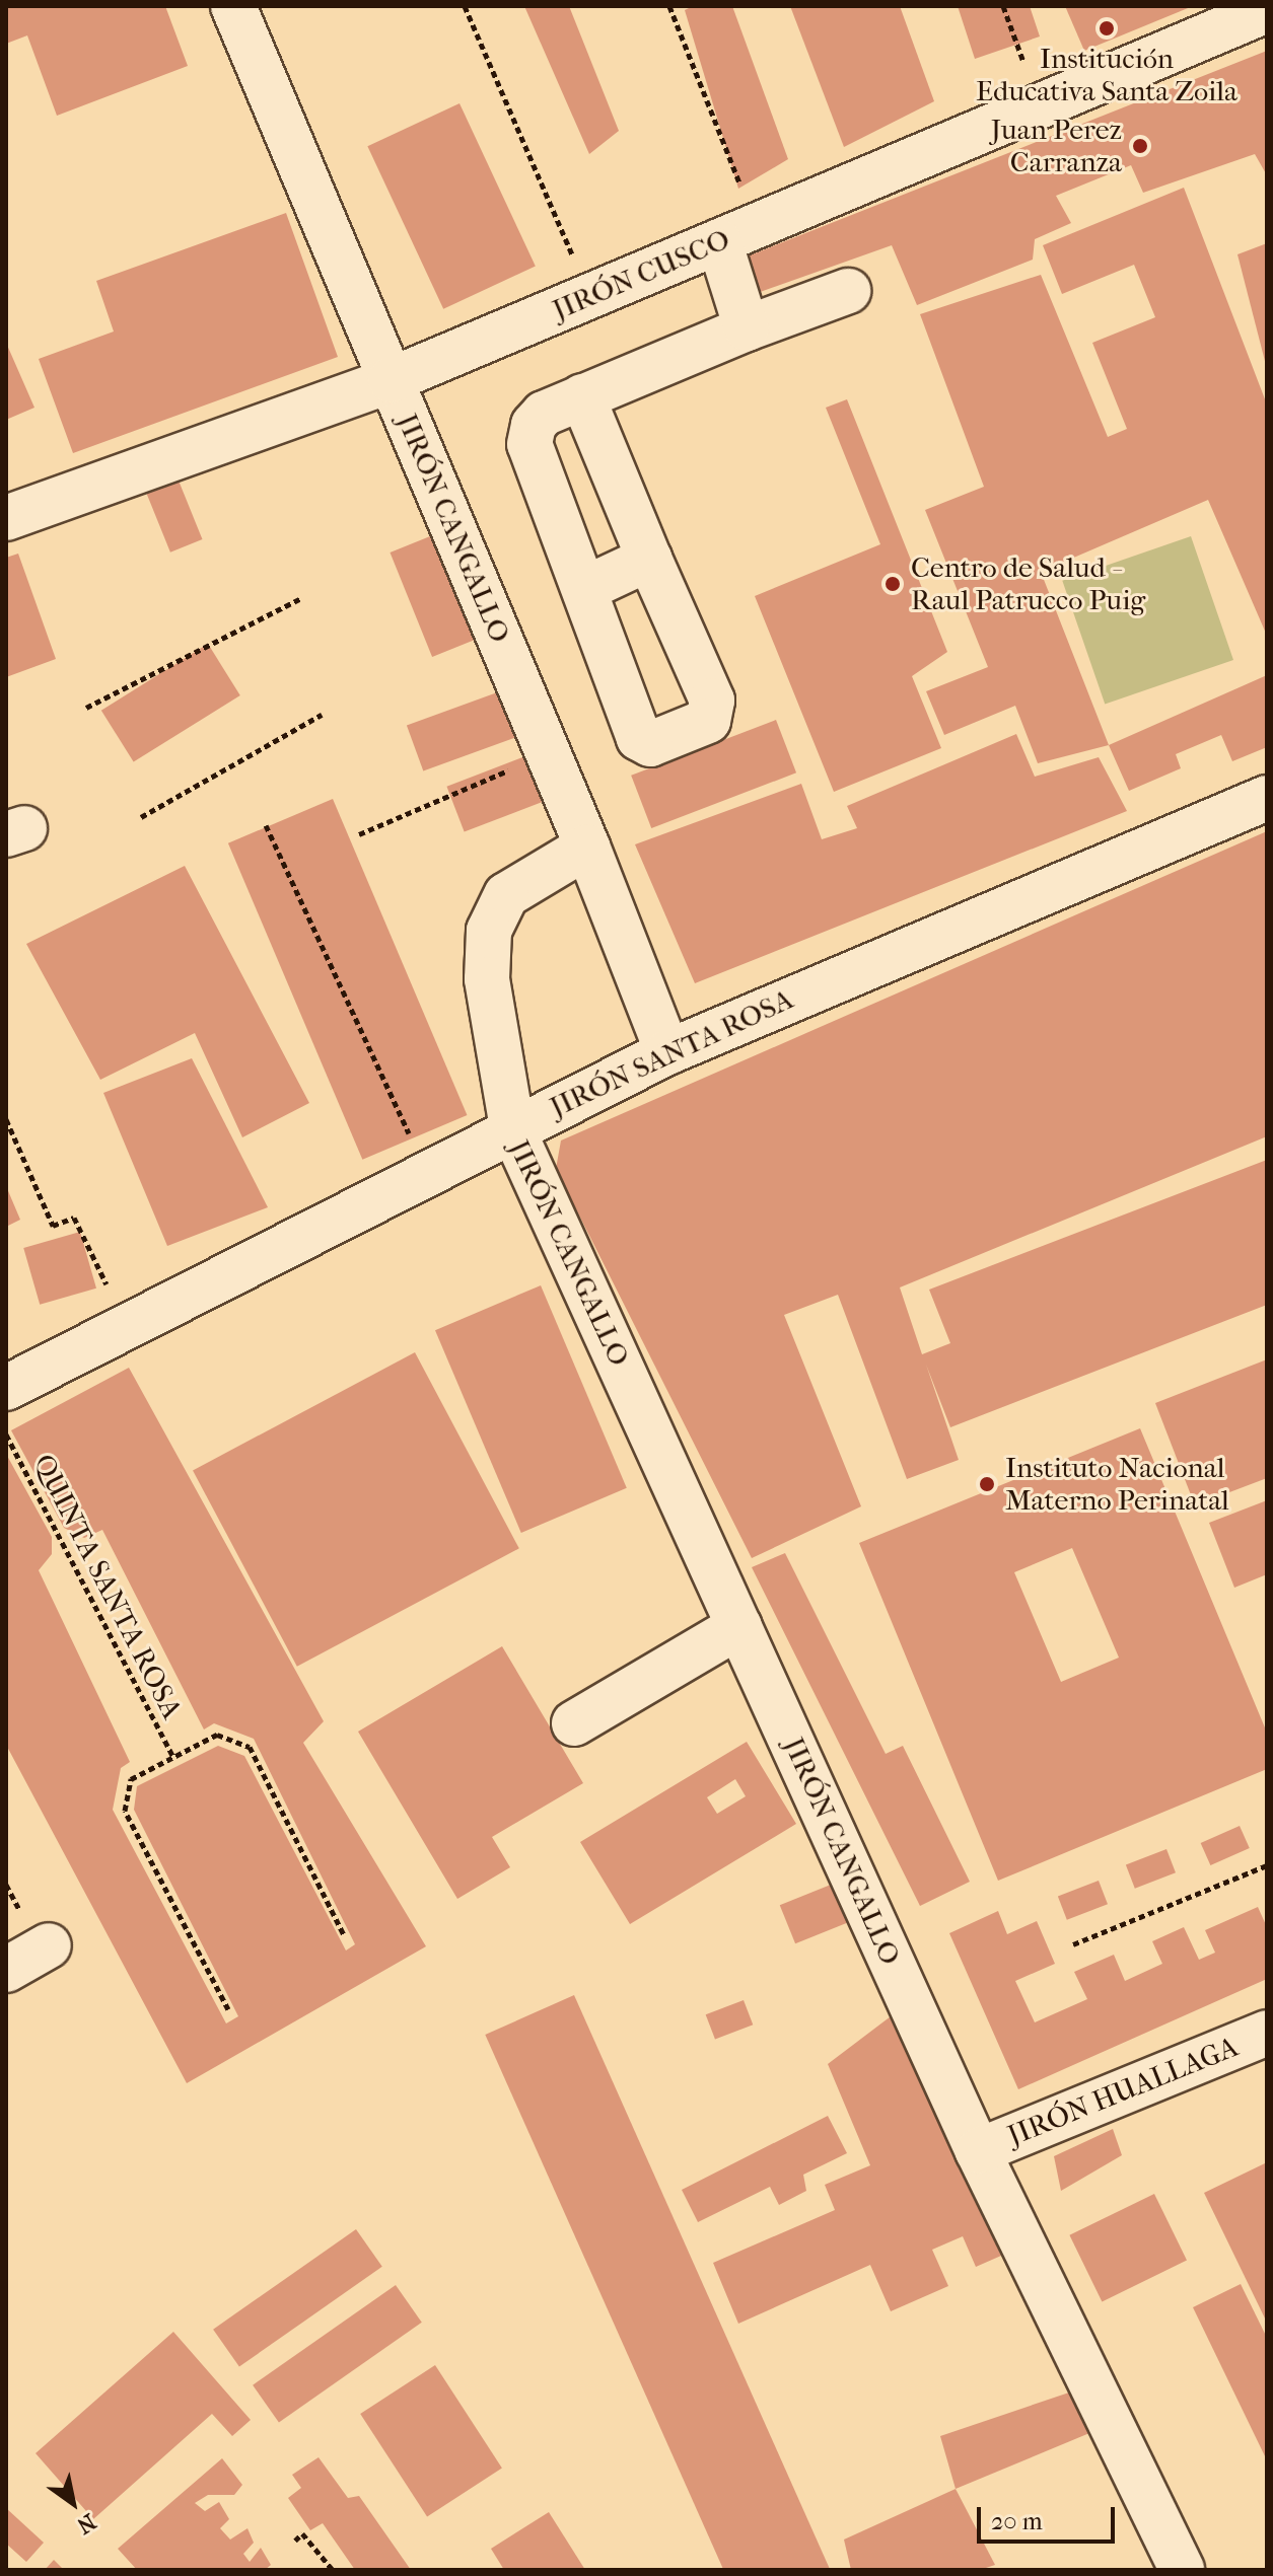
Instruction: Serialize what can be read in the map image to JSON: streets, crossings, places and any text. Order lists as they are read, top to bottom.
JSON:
{
  "streets": {
    "street": [
      "JIRÓN CUSCO",
      "JIRÓN CANGALLO",
      "JIRÓN SANTA ROSA",
      "JIRÓN HUALLAGA"
    ],
    "path": ["QUINTA SANTA ROSA"]
  },
  "crossings": [
    ["JIRÓN CUSCO", "JIRÓN CANGALLO"],
    ["JIRÓN CANGALLO", "JIRÓN SANTA ROSA"],
    ["JIRÓN CANGALLO", "JIRÓN HUALLAGA"]
  ],
  "places": [
    "Institución Educativa Santa Zoila",
    "Juan Perez Carranza",
    "Centro de Salud - Raul Patrucco Puig",
    "Instituto Nacional Materno Perinatal"
  ],
  "scale_bar": "20 m",
  "north": "bottom right"
}
